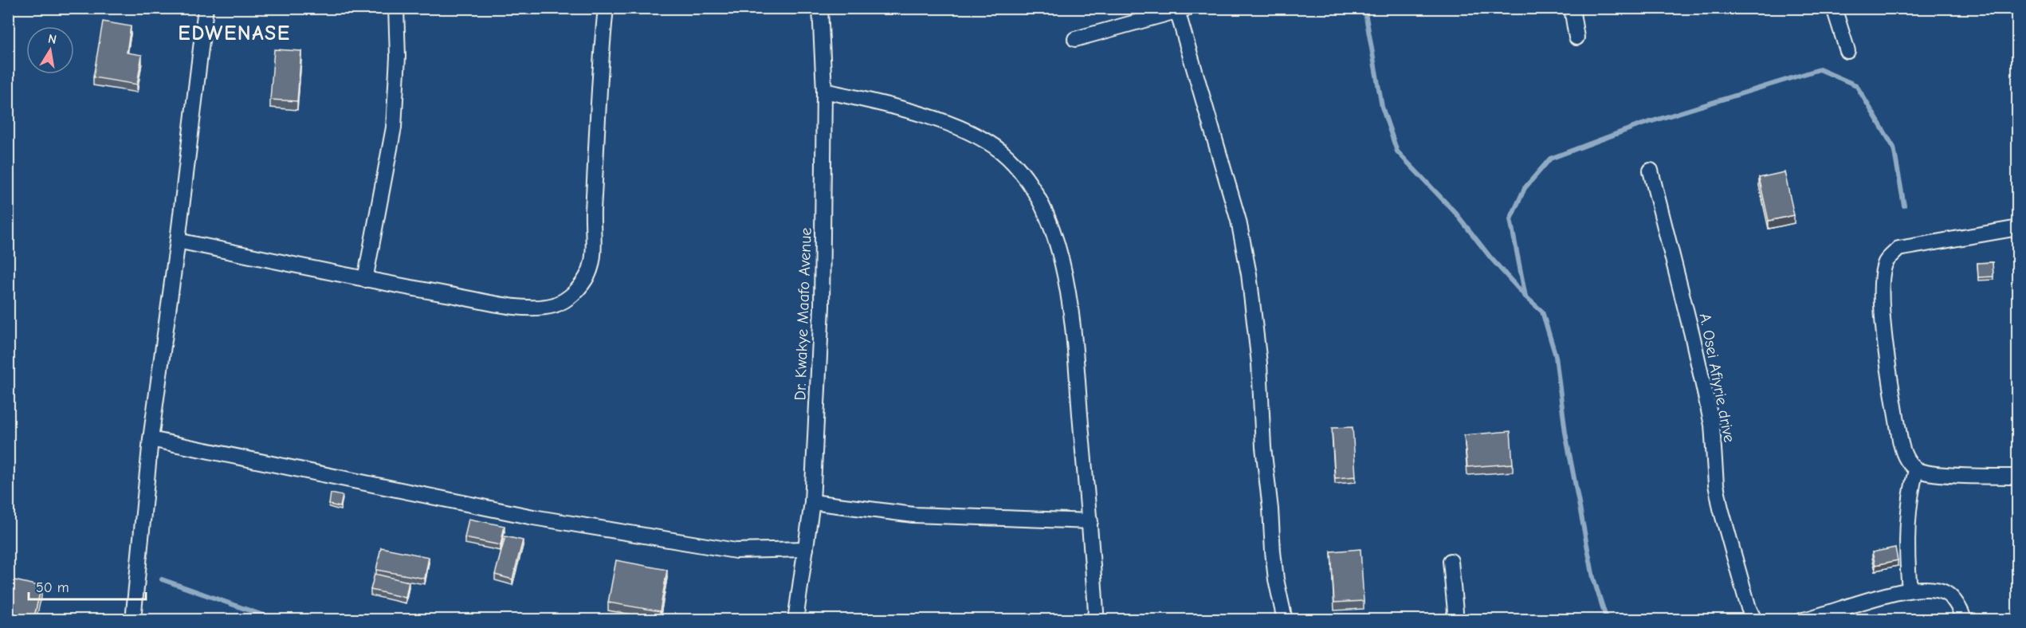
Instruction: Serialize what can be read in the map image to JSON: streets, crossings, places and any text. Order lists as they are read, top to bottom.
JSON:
{
  "streets": {
    "street": ["Dr. Kwakye Maafo Avenue", "A. Osei Afiyrie drive"]
  },
  "districts": ["EDWENASE"],
  "scale_bar": "50 m",
  "north": "top"
}
